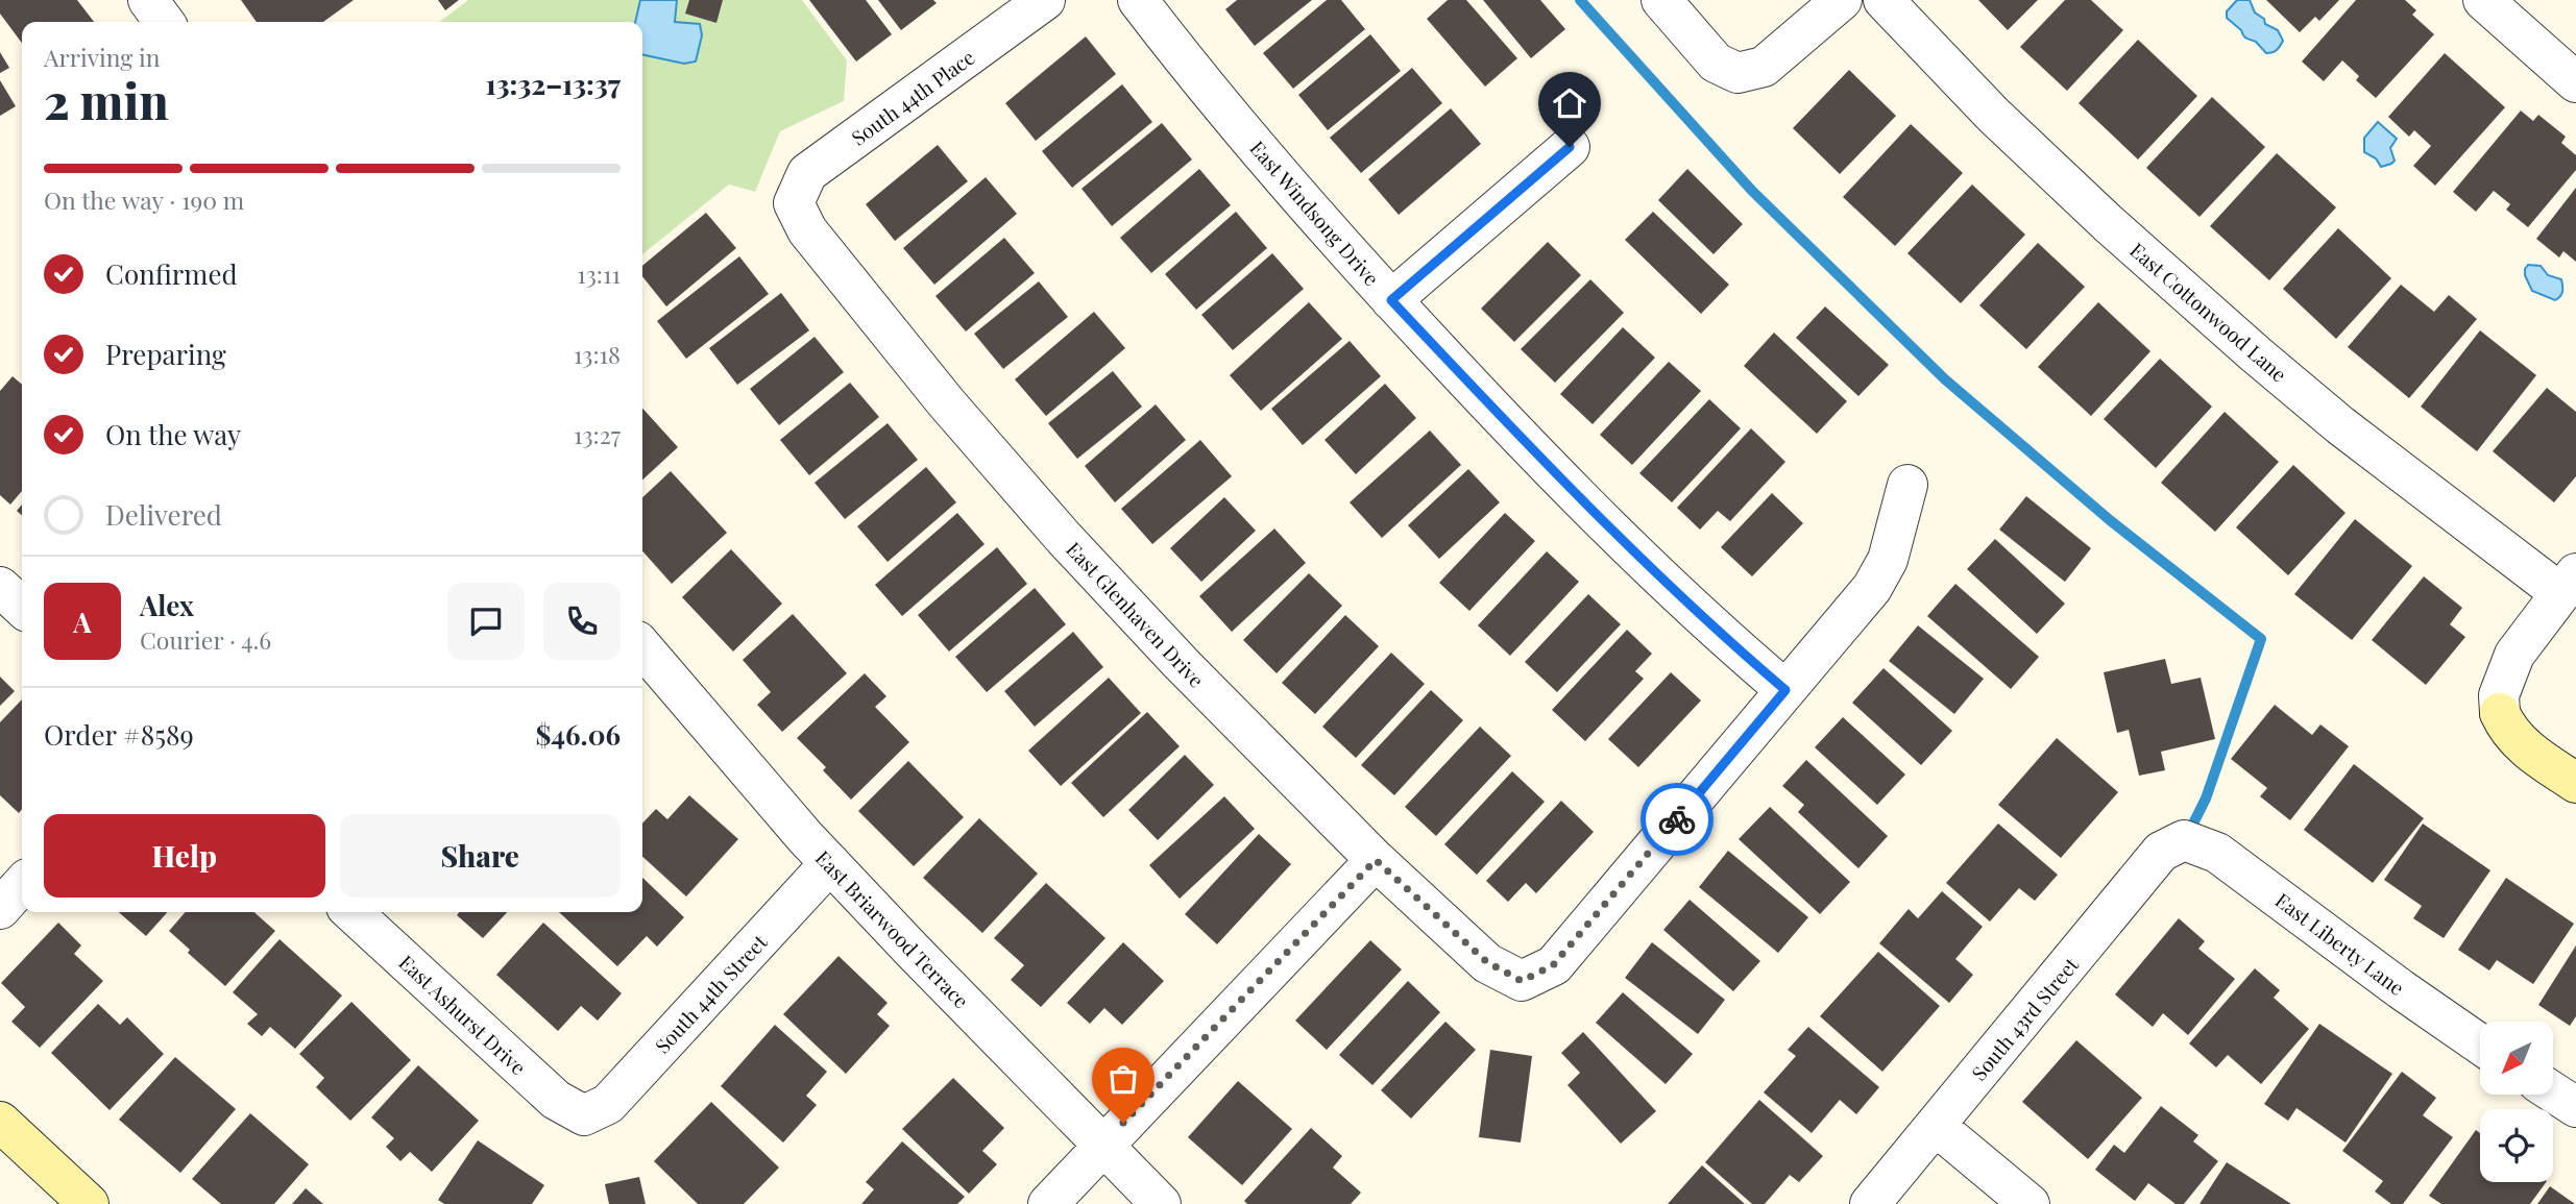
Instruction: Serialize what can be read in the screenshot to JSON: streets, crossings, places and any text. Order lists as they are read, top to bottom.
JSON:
{
  "streets": {
    "street": [
      "South 44th Place",
      "East Windsong Drive",
      "East Cottonwood Lane",
      "East Glenhaven Drive",
      "East Briarwood Terrace",
      "East Liberty Lane",
      "South 44th Street",
      "East Ashurst Drive",
      "South 43rd Street"
    ]
  },
  "crossings": [
    ["South 44th Place", "East Glenhaven Drive"],
    ["East Windsong Drive", "East Glenhaven Drive"],
    ["East Briarwood Terrace", "South 44th Street"],
    ["East Liberty Lane", "South 43rd Street"],
    ["South 44th Street", "East Ashurst Drive"]
  ],
  "north": "bottom left",
  "page": {
    "heading": ["2 min", "Arriving in", "13:32–13:37"],
    "panel": [
      "Alex",
      "Courier · 4.6",
      "Order #8589",
      "$46.06"
    ],
    "bar": "On the way · 190 m",
    "list": [
      ["Confirmed", "13:11"],
      ["Preparing", "13:18"],
      ["On the way", "13:27"],
      "Delivered"
    ],
    "round": "A",
    "buttons": ["Help", "Share"]
  }
}
